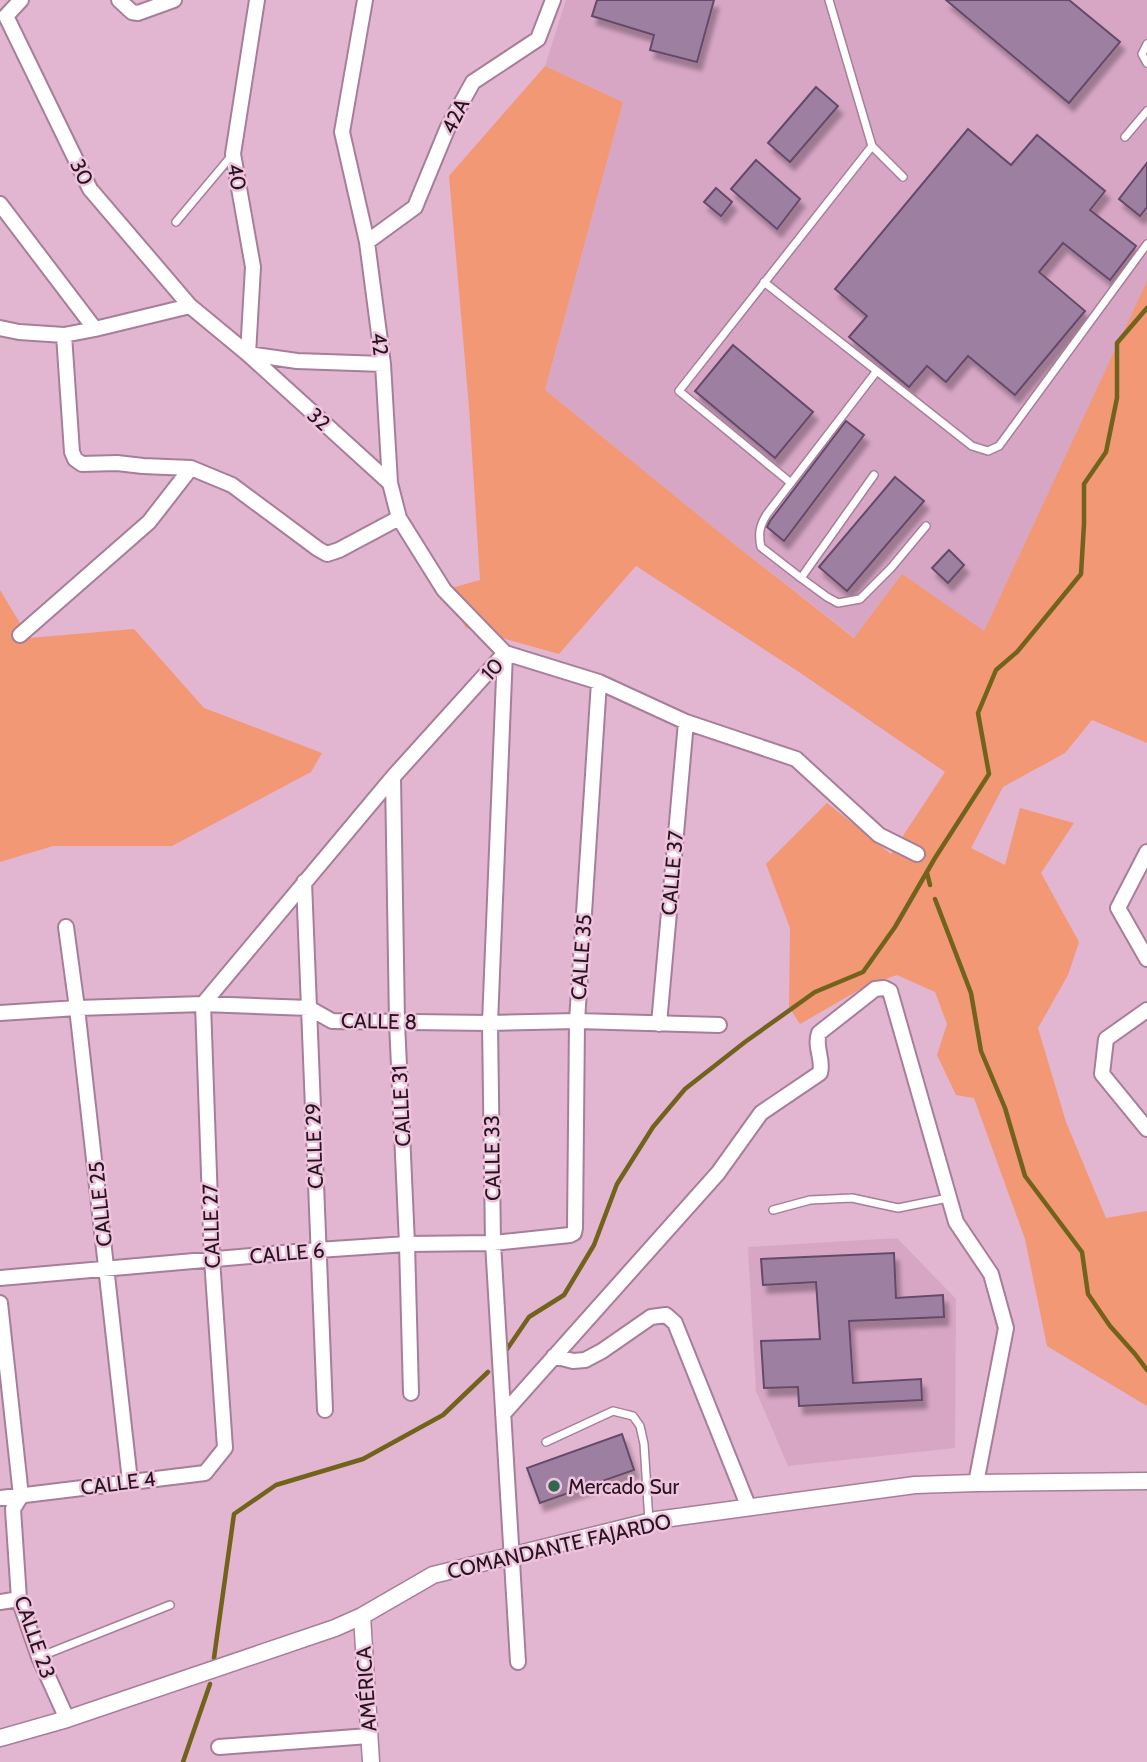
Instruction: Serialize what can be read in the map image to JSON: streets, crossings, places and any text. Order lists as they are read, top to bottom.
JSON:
{
  "streets": {
    "street": [
      "42A",
      "30",
      "40",
      "42",
      "32",
      "10",
      "CALLE 37",
      "CALLE 35",
      "CALLE 8",
      "CALLE 31",
      "CALLE 29",
      "CALLE 33",
      "CALLE 25",
      "CALLE 27",
      "CALLE 6",
      "CALLE 4",
      "COMANDANTE FAJARDO",
      "CALLE 23",
      "AMÉRICA"
    ]
  },
  "crossings": [
    ["42A", "42"],
    ["30", "40"],
    ["30", "32"],
    ["40", "32"],
    ["42", "32"],
    ["42", "10"],
    ["42", "CALLE 33"],
    ["10", "CALLE 37"],
    ["10", "CALLE 35"],
    ["10", "CALLE 8"],
    ["10", "CALLE 31"],
    ["10", "CALLE 29"],
    ["10", "CALLE 33"],
    ["10", "CALLE 27"],
    ["CALLE 37", "CALLE 8"],
    ["CALLE 35", "CALLE 8"],
    ["CALLE 35", "CALLE 6"],
    ["CALLE 8", "CALLE 31"],
    ["CALLE 8", "CALLE 29"],
    ["CALLE 8", "CALLE 33"],
    ["CALLE 8", "CALLE 25"],
    ["CALLE 8", "CALLE 27"],
    ["CALLE 31", "CALLE 6"],
    ["CALLE 29", "CALLE 6"],
    ["CALLE 33", "CALLE 6"],
    ["CALLE 33", "COMANDANTE FAJARDO"],
    ["CALLE 25", "CALLE 6"],
    ["CALLE 25", "CALLE 4"],
    ["CALLE 27", "CALLE 6"],
    ["CALLE 27", "CALLE 4"],
    ["CALLE 4", "CALLE 23"],
    ["COMANDANTE FAJARDO", "CALLE 23"],
    ["COMANDANTE FAJARDO", "AMÉRICA"]
  ],
  "places": ["Mercado Sur"]
}
